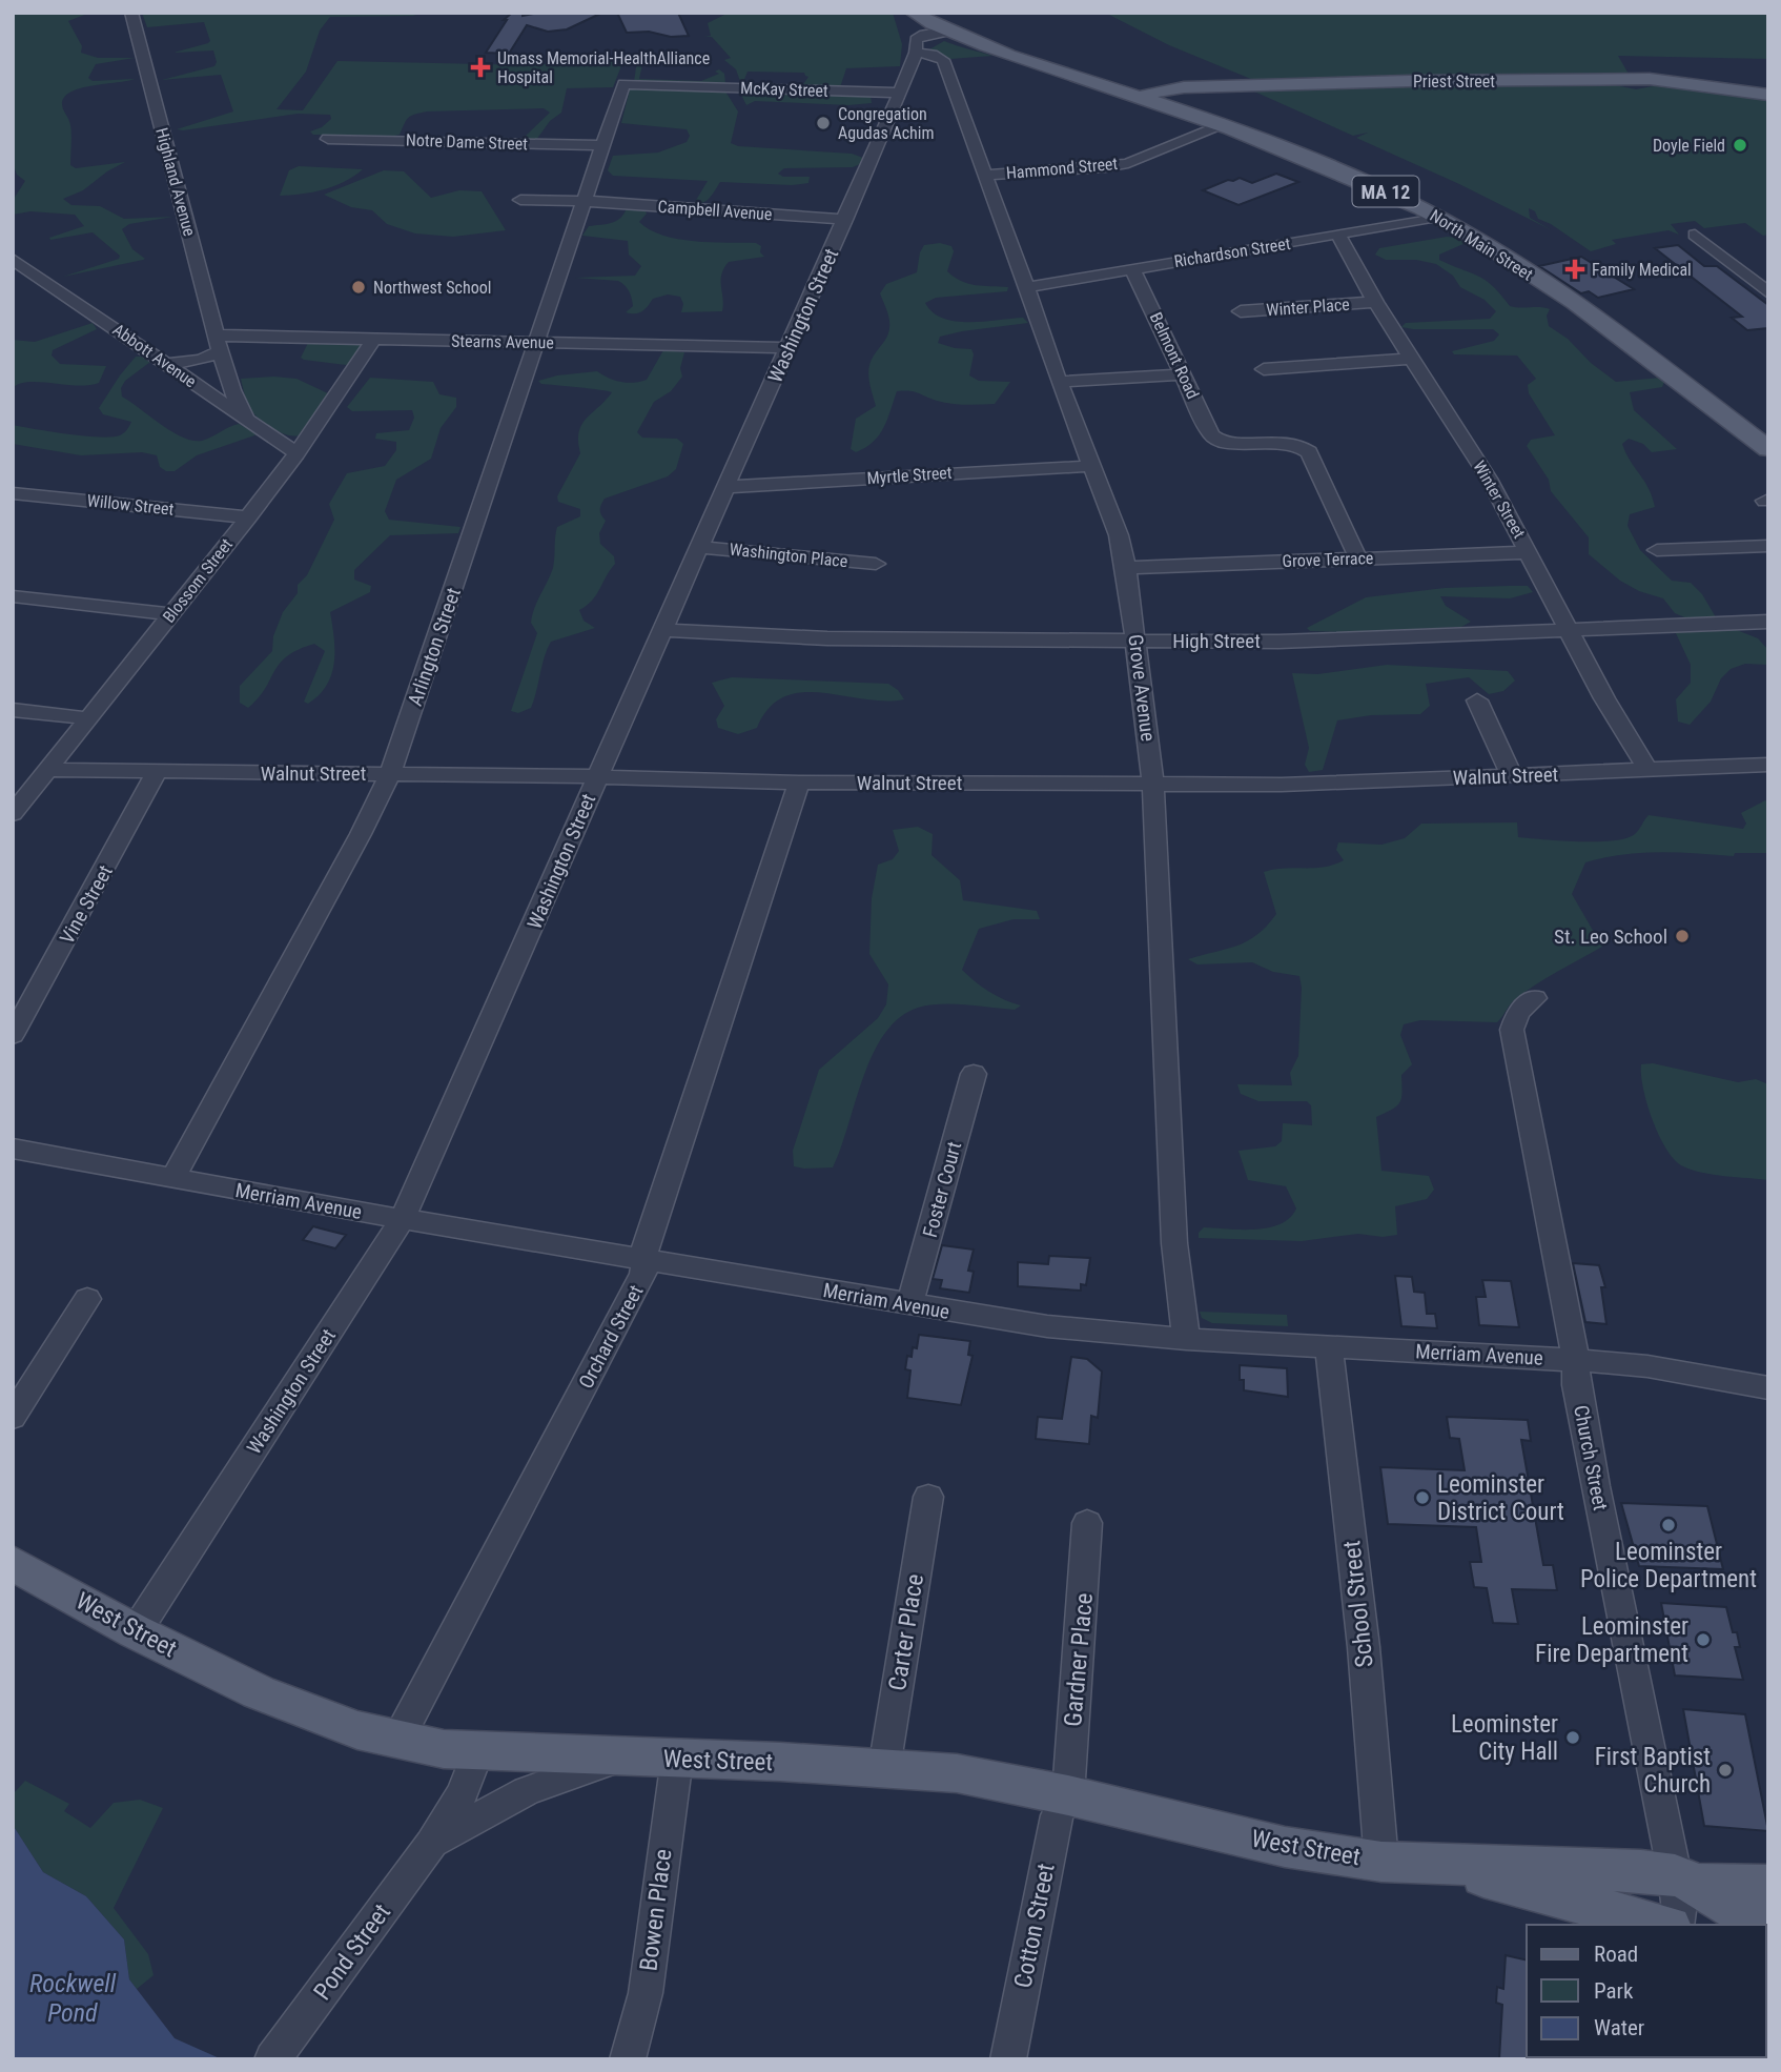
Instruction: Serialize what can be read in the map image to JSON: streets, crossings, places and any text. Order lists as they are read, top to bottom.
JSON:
{
  "streets": {
    "main road": [
      "Priest Street",
      "MA 12",
      "North Main Street",
      "West Street"
    ],
    "street": [
      "McKay Street",
      "Notre Dame Street",
      "Hammond Street",
      "Highland Avenue",
      "Campbell Avenue",
      "Richardson Street",
      "Winter Place",
      "Washington Street",
      "Stearns Avenue",
      "Abbott Avenue",
      "Belmont Road",
      "Myrtle Street",
      "Winter Street",
      "Willow Street",
      "Washington Place",
      "Grove Terrace",
      "Blossom Street",
      "High Street",
      "Arlington Street",
      "Grove Avenue",
      "Walnut Street",
      "Vine Street",
      "Foster Court",
      "Merriam Avenue",
      "Orchard Street",
      "Church Street",
      "School Street",
      "Carter Place",
      "Gardner Place",
      "Bowen Place",
      "Cotton Street",
      "Pond Street"
    ]
  },
  "crossings": [
    ["Priest Street", "North Main Street"],
    ["McKay Street", "Washington Street"],
    ["McKay Street", "Arlington Street"],
    ["Notre Dame Street", "Arlington Street"],
    ["Hammond Street", "North Main Street"],
    ["Hammond Street", "Grove Avenue"],
    ["Highland Avenue", "Stearns Avenue"],
    ["Highland Avenue", "Abbott Avenue"],
    ["Campbell Avenue", "Washington Street"],
    ["Campbell Avenue", "Arlington Street"],
    ["North Main Street", "Richardson Street"],
    ["Richardson Street", "Belmont Road"],
    ["Richardson Street", "Winter Street"],
    ["Richardson Street", "Grove Avenue"],
    ["Winter Place", "Winter Street"],
    ["Washington Street", "Stearns Avenue"],
    ["Washington Street", "Myrtle Street"],
    ["Washington Street", "Washington Place"],
    ["Washington Street", "High Street"],
    ["Washington Street", "Grove Avenue"],
    ["Washington Street", "Walnut Street"],
    ["Washington Street", "Merriam Avenue"],
    ["Washington Street", "West Street"],
    ["Stearns Avenue", "Blossom Street"],
    ["Stearns Avenue", "Arlington Street"],
    ["Abbott Avenue", "Blossom Street"],
    ["Myrtle Street", "Grove Avenue"],
    ["Winter Street", "Grove Terrace"],
    ["Winter Street", "High Street"],
    ["Winter Street", "Walnut Street"],
    ["Willow Street", "Blossom Street"],
    ["Grove Terrace", "Grove Avenue"],
    ["Blossom Street", "Walnut Street"],
    ["High Street", "Grove Avenue"],
    ["Arlington Street", "Walnut Street"],
    ["Arlington Street", "Merriam Avenue"],
    ["Grove Avenue", "Walnut Street"],
    ["Grove Avenue", "Merriam Avenue"],
    ["Walnut Street", "Vine Street"],
    ["Walnut Street", "Orchard Street"],
    ["Foster Court", "Merriam Avenue"],
    ["Merriam Avenue", "Orchard Street"],
    ["Merriam Avenue", "Church Street"],
    ["Merriam Avenue", "School Street"],
    ["Orchard Street", "West Street"],
    ["Church Street", "West Street"],
    ["School Street", "West Street"],
    ["West Street", "Carter Place"],
    ["West Street", "Gardner Place"],
    ["West Street", "Bowen Place"],
    ["West Street", "Cotton Street"],
    ["West Street", "Pond Street"],
    ["Gardner Place", "Cotton Street"]
  ],
  "water": ["Rockwell Pond"],
  "places": {
    "health": ["Umass Memorial-HealthAlliance Hospital", "Family Medical"],
    "other": [
      "Congregation Agudas Achim",
      "Doyle Field",
      "Northwest School",
      "St. Leo School",
      "Leominster District Court",
      "Leominster Police Department",
      "Leominster Fire Department",
      "Leominster City Hall",
      "First Baptist Church"
    ]
  },
  "legend": ["Road", "Park", "Water"]
}
